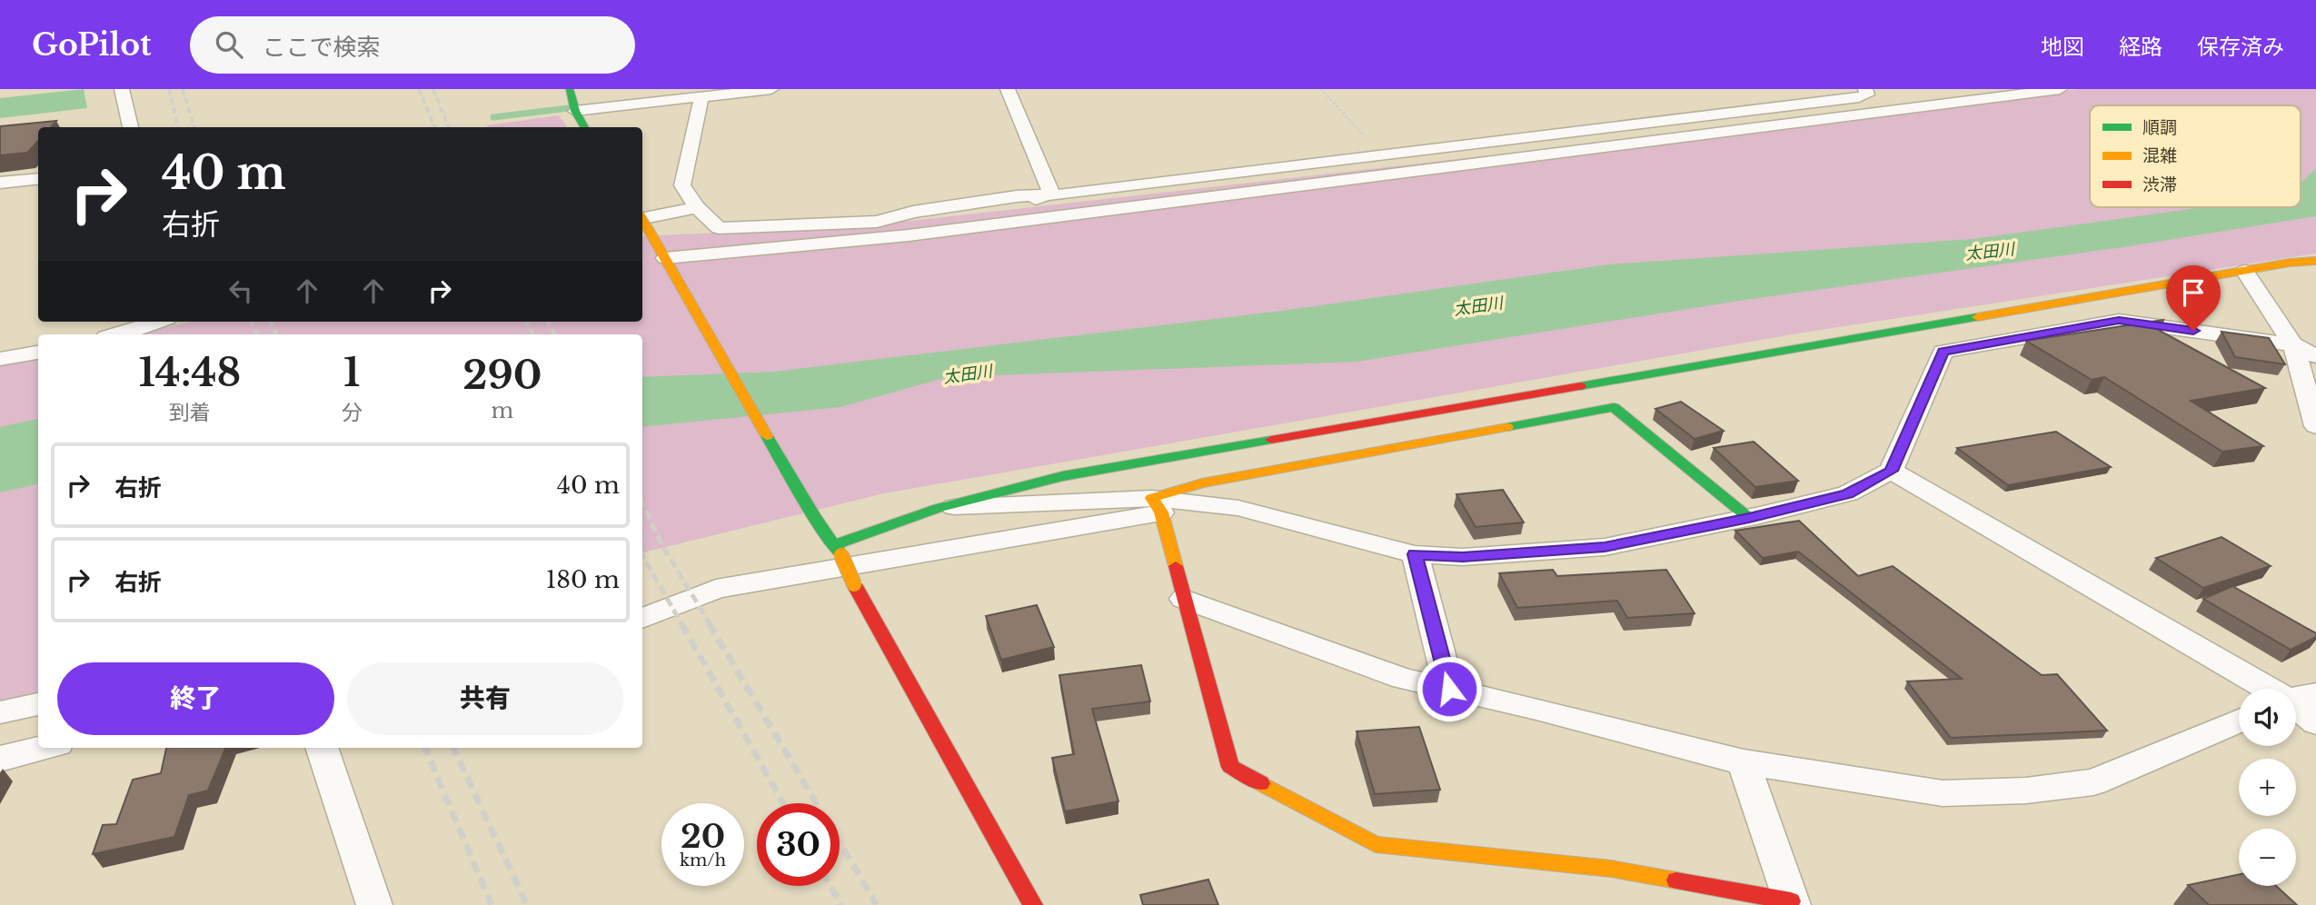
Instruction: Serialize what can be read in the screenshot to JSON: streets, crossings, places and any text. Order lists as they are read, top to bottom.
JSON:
{
  "water": ["太田川"],
  "legend": ["順調", "混雑", "渋滞"],
  "page": {
    "header": "GoPilot",
    "search": "ここで検索",
    "nav": ["地図", "経路", "保存済み"],
    "turn": ["40 m", "右折"],
    "eta": [
      "14:48",
      "到着",
      "1",
      "分",
      "290",
      "m"
    ],
    "list": [
      {
        "name": "右折",
        "value": "40 m"
      },
      {
        "name": "右折",
        "value": "180 m"
      }
    ],
    "buttons": ["終了", "共有"],
    "map_buttons": ["+", "−"],
    "speed": "20 km/h",
    "limit": "30"
  }
}
